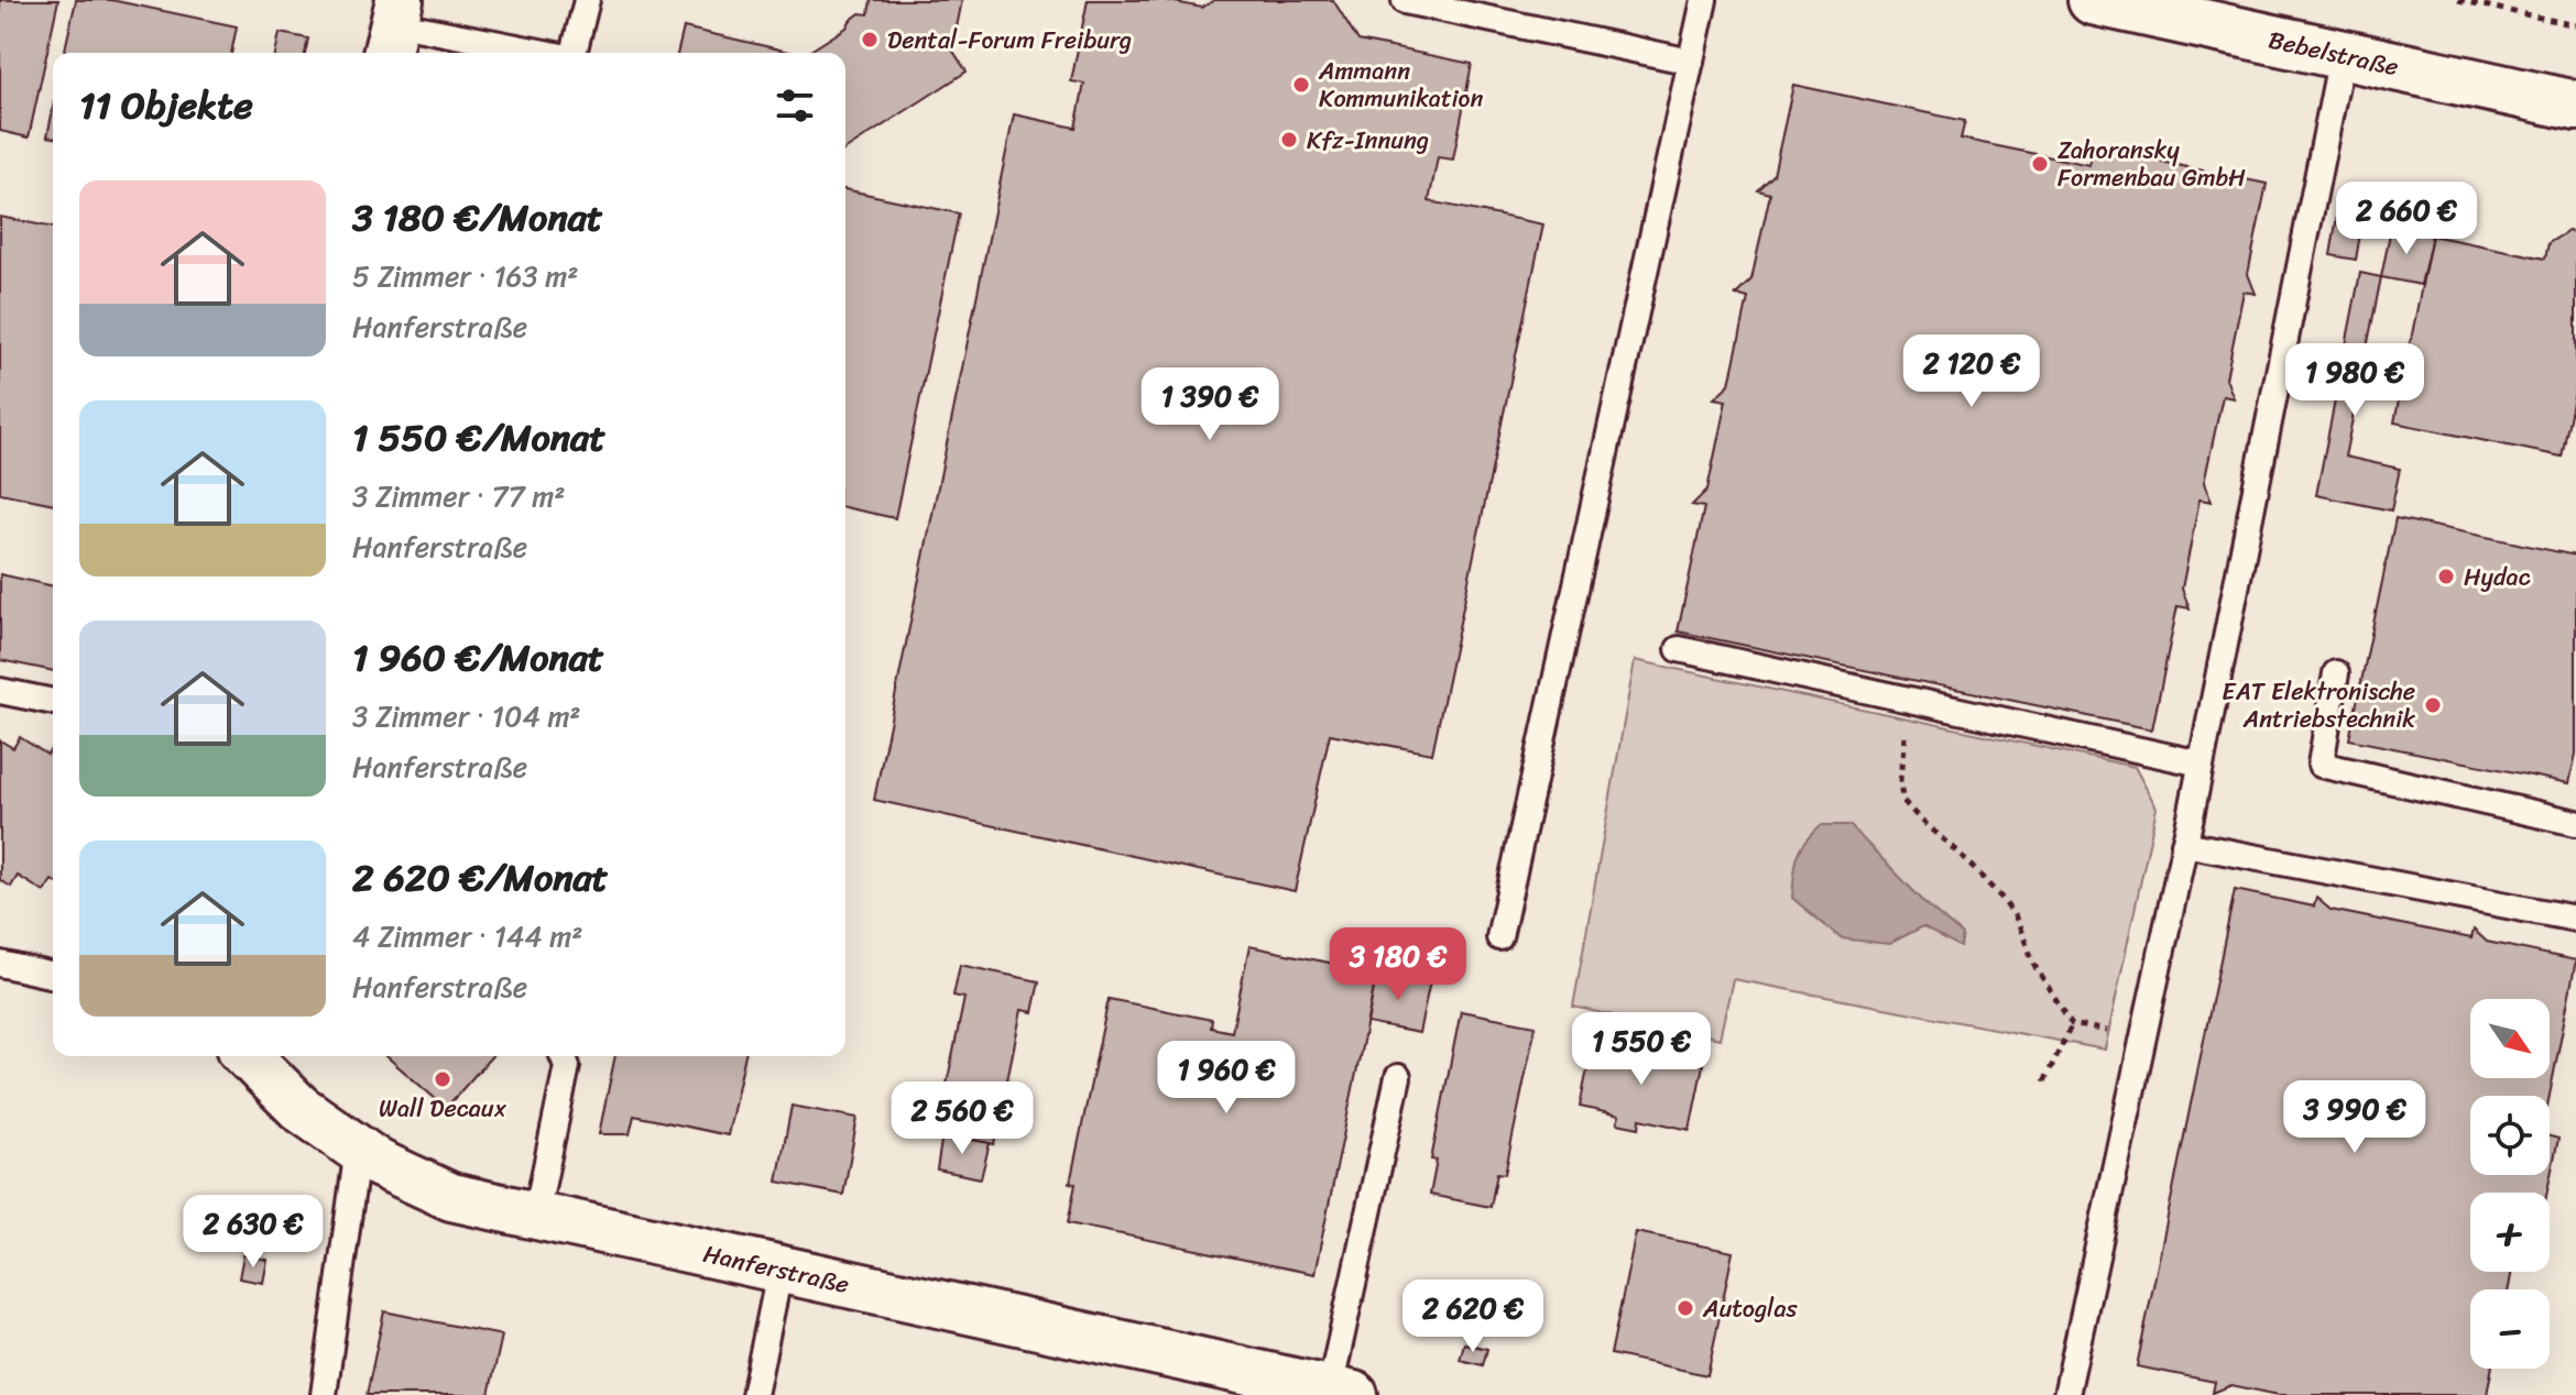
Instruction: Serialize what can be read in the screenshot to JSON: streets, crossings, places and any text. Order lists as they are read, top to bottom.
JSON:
{
  "streets": {
    "street": ["Bebelstraße", "Hanferstraße"]
  },
  "places": [
    "Dental-Forum Freiburg",
    "Ammann Kommunikation",
    "Kfz-Innung",
    "Zahoransky Formenbau GmbH",
    "Hydac",
    "EAT Elektronische Antriebstechnik",
    "Wall Decaux",
    "Autoglas"
  ],
  "north": "bottom right",
  "page": {
    "heading": "11 Objekte",
    "list": [
      {
        "name": "3 180 €/Monat",
        "note": "5 Zimmer · 163 m² · Hanferstraße"
      },
      {
        "name": "1 550 €/Monat",
        "note": "3 Zimmer · 77 m² · Hanferstraße"
      },
      {
        "name": "1 960 €/Monat",
        "note": "3 Zimmer · 104 m² · Hanferstraße"
      },
      {
        "name": "2 620 €/Monat",
        "note": "4 Zimmer · 144 m² · Hanferstraße"
      }
    ],
    "price": [
      "2 660 €",
      "2 120 €",
      "1 980 €",
      "1 390 €",
      "3 180 €",
      "1 550 €",
      "1 960 €",
      "3 990 €",
      "2 560 €",
      "2 630 €",
      "2 620 €"
    ],
    "map_buttons": ["+", "−"]
  }
}
